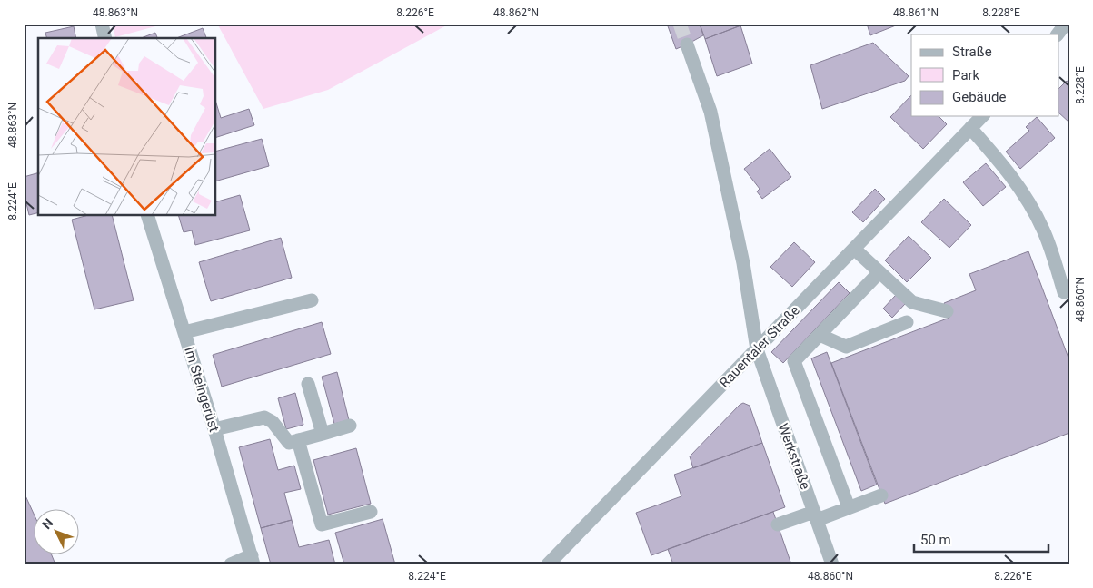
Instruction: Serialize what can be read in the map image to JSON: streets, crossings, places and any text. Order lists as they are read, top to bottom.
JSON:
{
  "streets": {
    "street": ["Rauentaler Straße", "Im Steingerüst", "Werkstraße"]
  },
  "crossings": [
    ["Rauentaler Straße", "Werkstraße"]
  ],
  "legend": ["Straße", "Park", "Gebäude"],
  "scale_bar": "50 m",
  "north": "top left",
  "coordinates": [
    "48.863°N",
    "8.226°E",
    "48.862°N",
    "48.861°N",
    "8.228°E",
    "8.224°E",
    "48.860°N"
  ]
}
